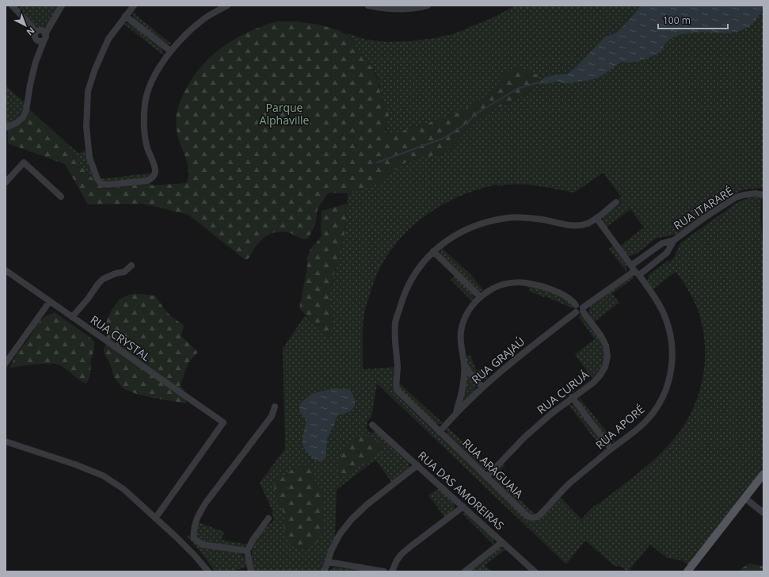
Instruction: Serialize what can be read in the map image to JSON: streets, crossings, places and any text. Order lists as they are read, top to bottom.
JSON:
{
  "streets": {
    "street": [
      "RUA ITARARÉ",
      "RUA CRYSTAL",
      "RUA GRAJAÚ",
      "RUA CURUÁ",
      "RUA APORÉ",
      "RUA ARAGUAIA",
      "RUA DAS AMOREIRAS"
    ]
  },
  "crossings": [
    ["RUA GRAJAÚ", "RUA CURUÁ"],
    ["RUA GRAJAÚ", "RUA ARAGUAIA"],
    ["RUA CURUÁ", "RUA ARAGUAIA"],
    ["RUA APORÉ", "RUA ARAGUAIA"]
  ],
  "parks": ["Parque Alphaville"],
  "scale_bar": "100 m",
  "north": "bottom right"
}
